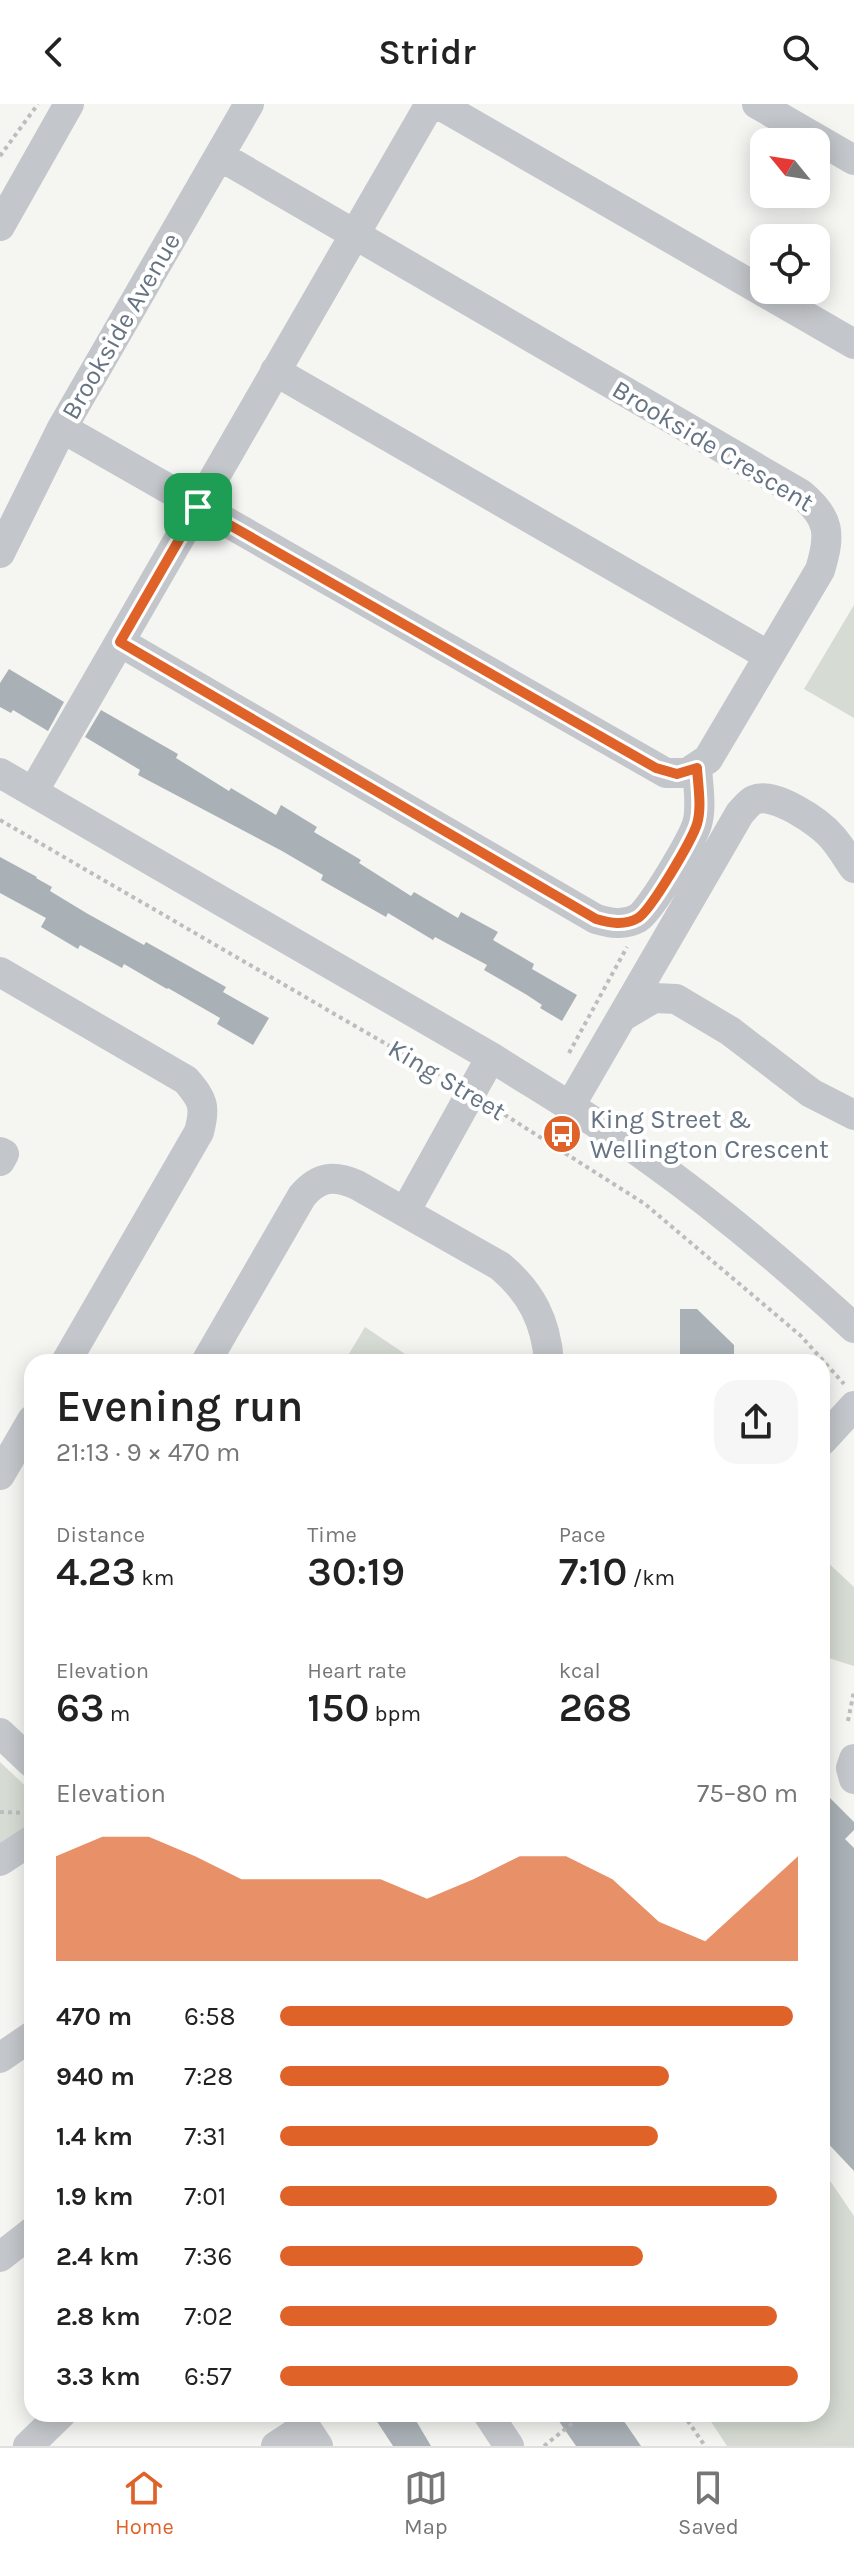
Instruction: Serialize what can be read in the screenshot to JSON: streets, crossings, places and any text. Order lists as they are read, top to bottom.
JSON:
{
  "streets": {
    "street": ["Brookside Avenue", "Brookside Crescent", "King Street"]
  },
  "crossings": [
    ["Brookside Avenue", "Brookside Crescent"]
  ],
  "places": {
    "bus stop": ["King Street & Wellington Crescent"]
  },
  "north": "top left",
  "page": {
    "header": "Stridr",
    "heading": ["Evening run", "21:13 · 9 × 470 m"],
    "stats": [
      ["Distance", "4.23 km"],
      ["Time", "30:19"],
      ["Pace", "7:10 /km"],
      ["Elevation", "63 m"],
      ["Heart rate", "150 bpm"],
      ["kcal", "268"]
    ],
    "chart": ["Elevation", "75–80 m"],
    "list": [
      {
        "name": "470 m",
        "note": "6:58"
      },
      {
        "name": "940 m",
        "note": "7:28"
      },
      {
        "name": "1.4 km",
        "note": "7:31"
      },
      {
        "name": "1.9 km",
        "note": "7:01"
      },
      {
        "name": "2.4 km",
        "note": "7:36"
      },
      {
        "name": "2.8 km",
        "note": "7:02"
      },
      {
        "name": "3.3 km",
        "note": "6:57"
      }
    ],
    "tabs": ["Home", "Map", "Saved"]
  }
}
